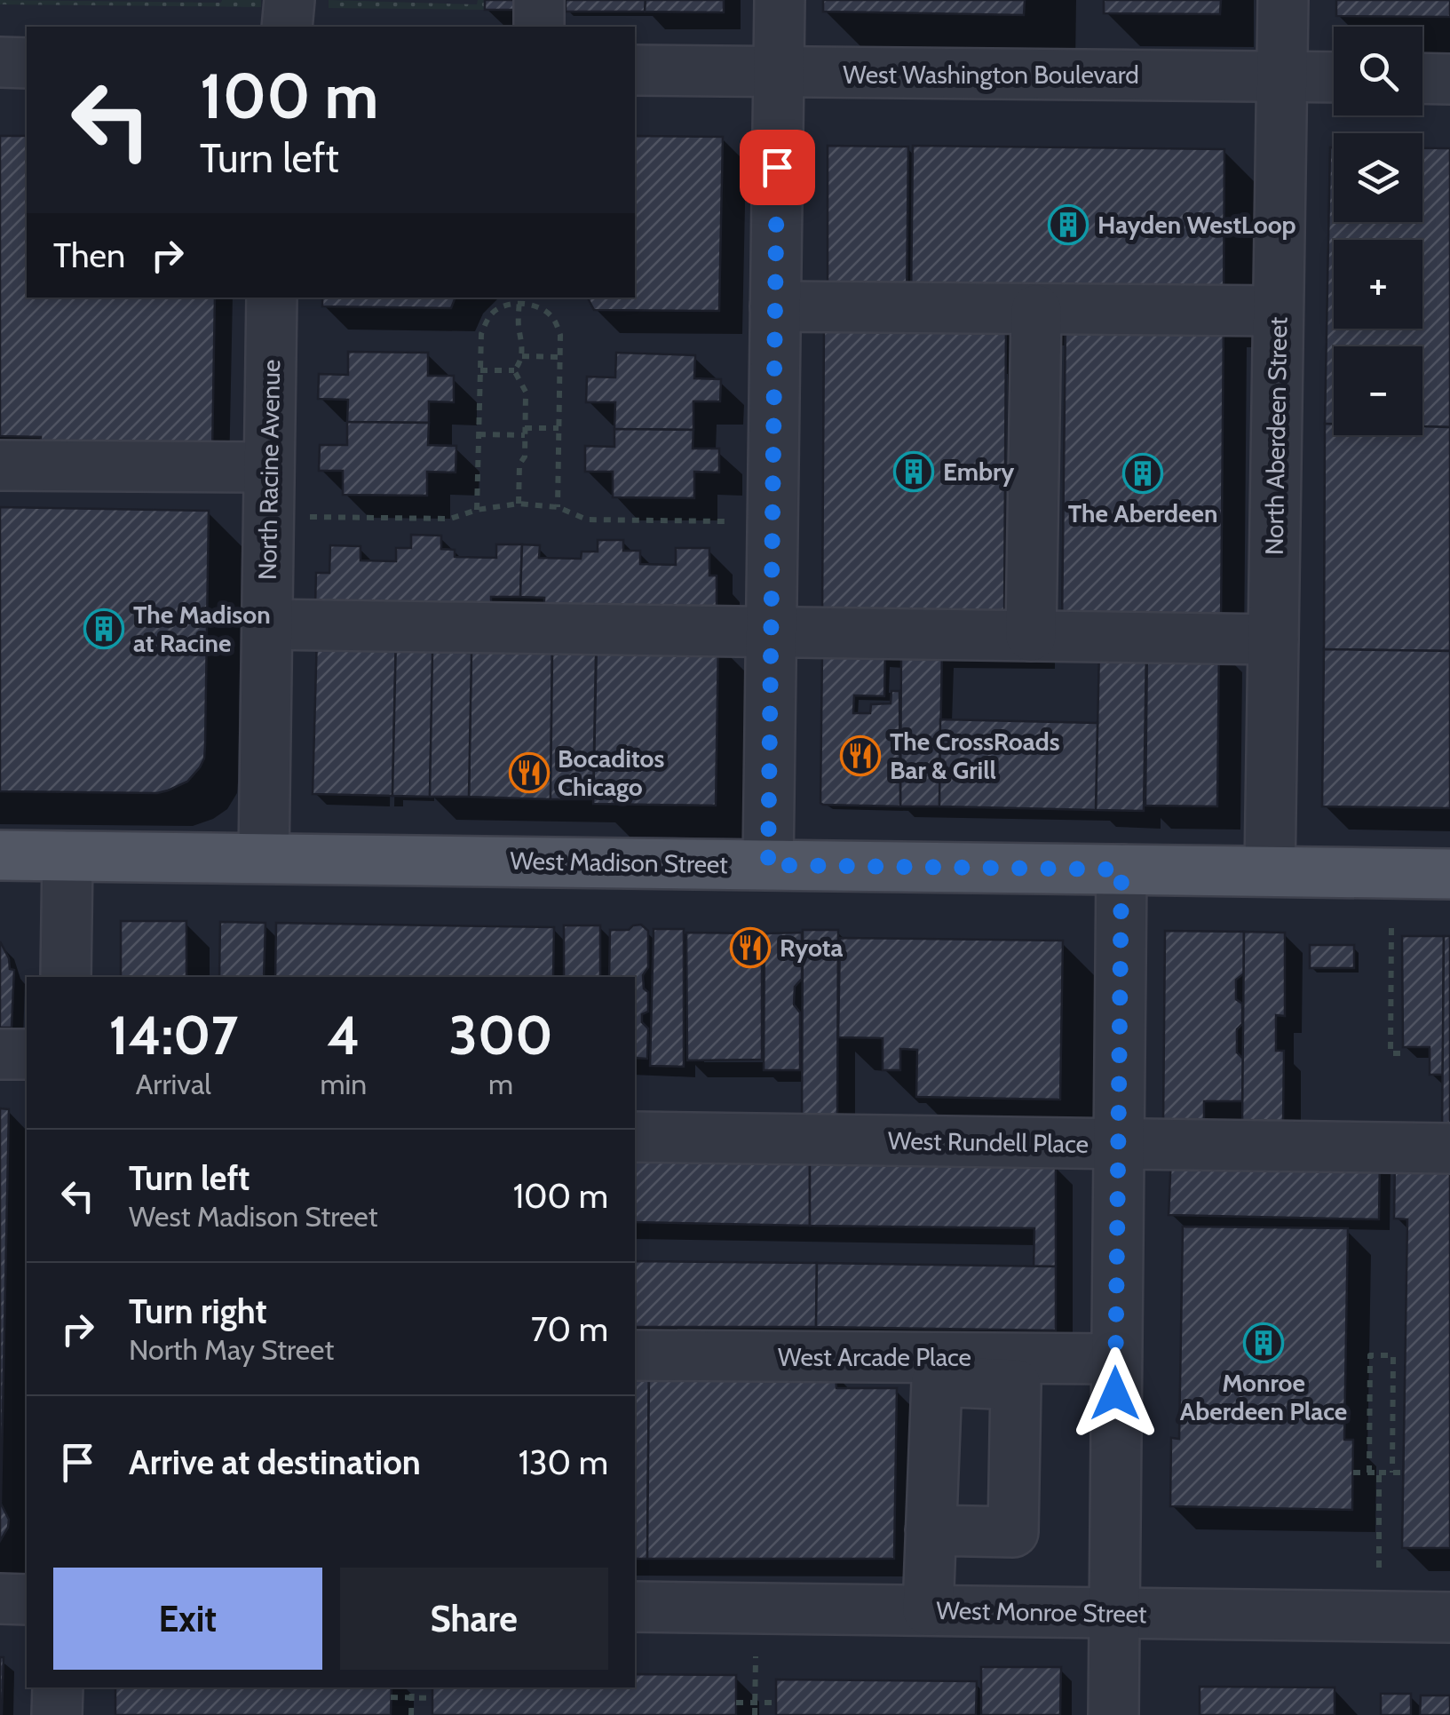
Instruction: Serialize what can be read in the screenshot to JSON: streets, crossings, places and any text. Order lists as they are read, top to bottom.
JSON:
{
  "streets": {
    "main road": ["West Madison Street"],
    "street": [
      "West Washington Boulevard",
      "North Aberdeen Street",
      "North Racine Avenue",
      "West Rundell Place",
      "West Arcade Place",
      "West Monroe Street"
    ]
  },
  "crossings": [
    ["West Washington Boulevard", "North Aberdeen Street"],
    ["North Aberdeen Street", "West Madison Street"],
    ["North Racine Avenue", "West Madison Street"]
  ],
  "places": {
    "building": [
      "Hayden WestLoop",
      "Embry",
      "The Aberdeen",
      "The Madison at Racine",
      "Monroe Aberdeen Place"
    ],
    "restaurant": ["The CrossRoads Bar & Grill", "Bocaditos Chicago", "Ryota"]
  },
  "page": {
    "map_buttons": ["+", "−"],
    "turn": ["100 m", "Turn left"],
    "then": "Then",
    "eta": [
      "14:07",
      "Arrival",
      "4",
      "min",
      "300",
      "m"
    ],
    "list": [
      {
        "name": "Turn left",
        "note": "West Madison Street",
        "value": "100 m"
      },
      {
        "name": "Turn right",
        "note": "North May Street",
        "value": "70 m"
      },
      {
        "name": "Arrive at destination",
        "value": "130 m"
      }
    ],
    "buttons": ["Exit", "Share"]
  }
}
